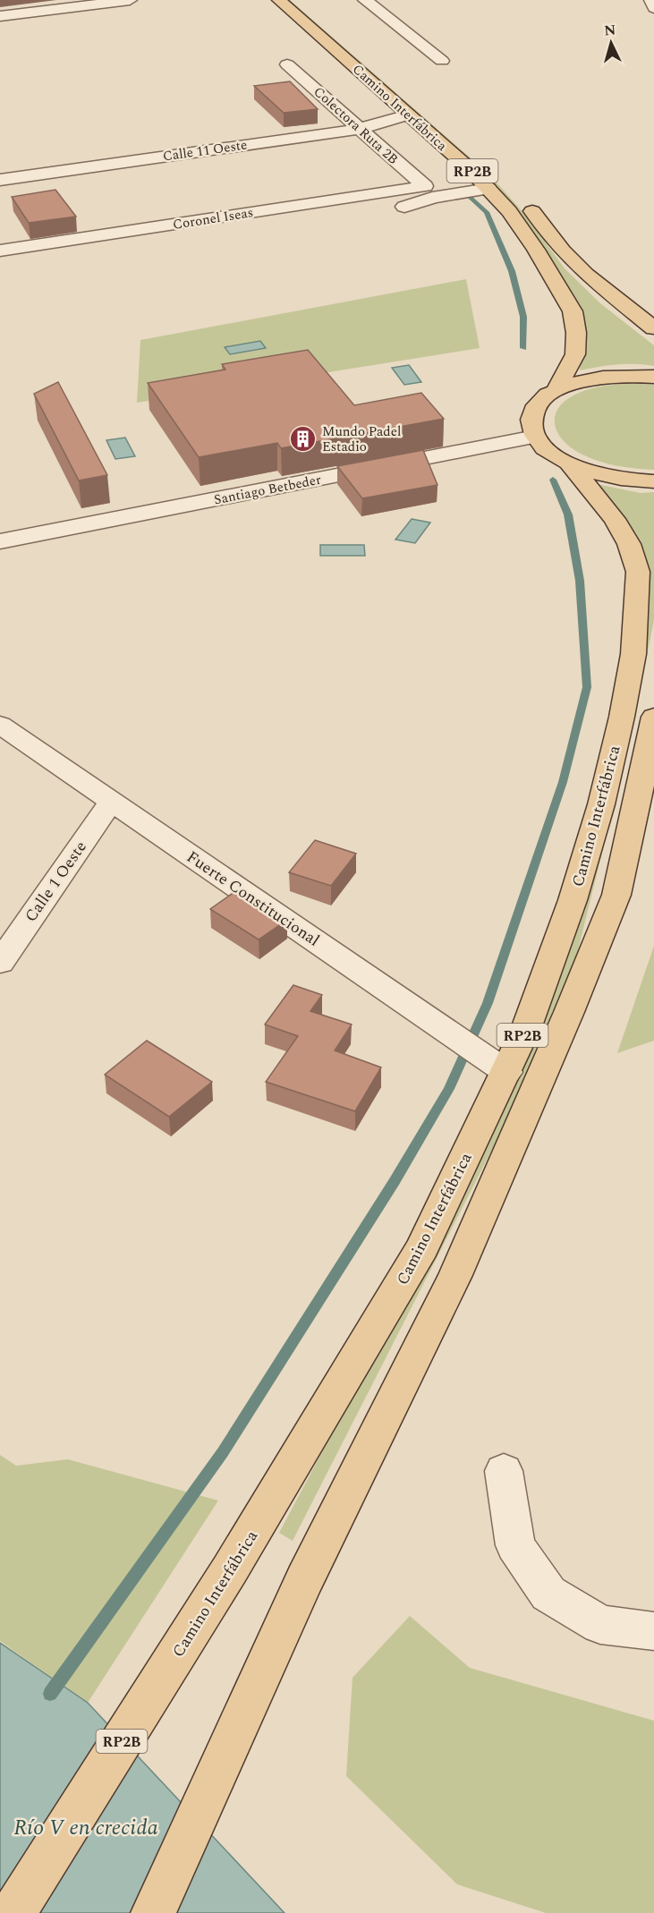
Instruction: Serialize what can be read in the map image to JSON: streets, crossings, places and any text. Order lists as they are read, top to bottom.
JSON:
{
  "streets": {
    "main road": ["Camino Interfábrica", "RP2B"],
    "street": [
      "Colectora Ruta 2B",
      "Calle 11 Oeste",
      "Coronel Iseas",
      "Santiago Betbeder",
      "Calle 1 Oeste",
      "Fuerte Constitucional"
    ]
  },
  "crossings": [
    ["Camino Interfábrica", "Calle 11 Oeste"],
    ["Camino Interfábrica", "Santiago Betbeder"],
    ["Camino Interfábrica", "Fuerte Constitucional"],
    ["Colectora Ruta 2B", "Calle 11 Oeste"],
    ["Colectora Ruta 2B", "Coronel Iseas"],
    ["Calle 1 Oeste", "Fuerte Constitucional"]
  ],
  "water": ["Río V en crecida"],
  "places": {
    "building": ["Mundo Padel Estadio"]
  },
  "north": "top"
}
